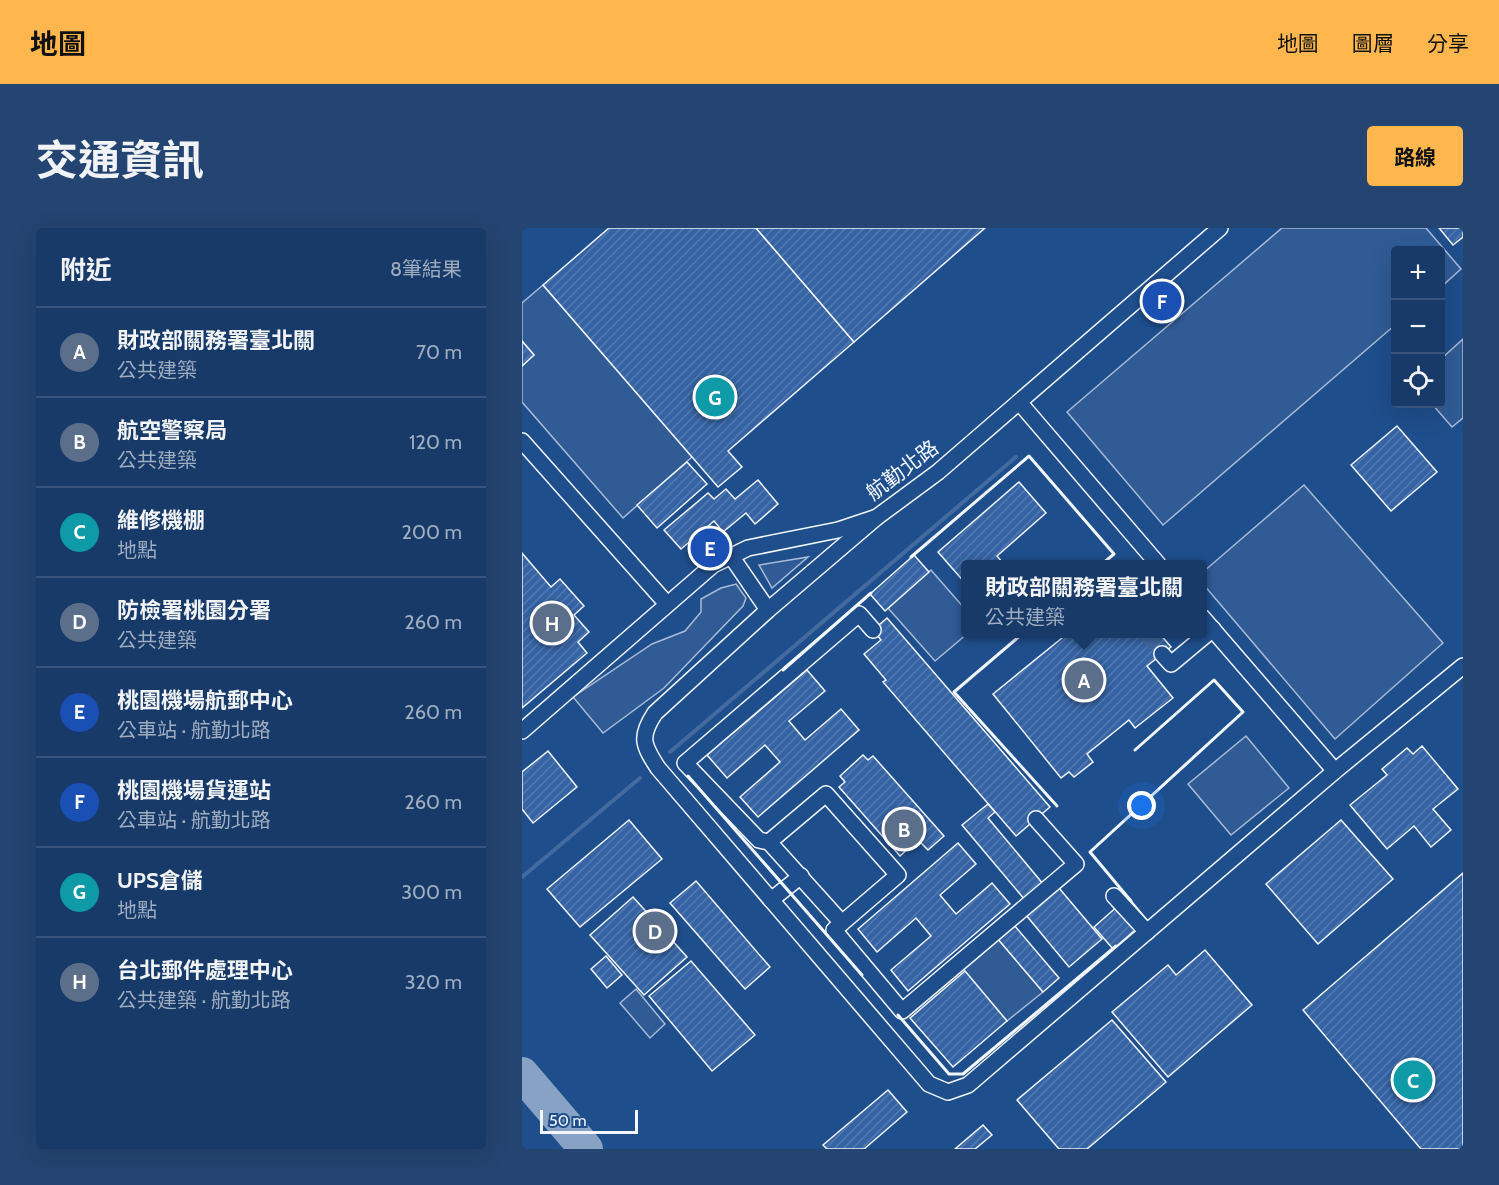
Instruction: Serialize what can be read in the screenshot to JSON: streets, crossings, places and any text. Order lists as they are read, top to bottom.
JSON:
{
  "streets": {
    "street": ["航勤北路"]
  },
  "scale_bar": "50 m",
  "page": {
    "header": "地圖",
    "nav": ["地圖", "圖層", "分享"],
    "title": "交通資訊",
    "buttons": "路線",
    "heading": ["附近", "8筆結果"],
    "map_buttons": ["+", "−"],
    "pins": [
      "F",
      "G",
      "E",
      "H",
      "A",
      "B",
      "D",
      "C"
    ],
    "list": [
      {
        "mark": "A",
        "name": "財政部關務署臺北關",
        "note": "公共建築",
        "value": "70 m"
      },
      {
        "mark": "B",
        "name": "航空警察局",
        "note": "公共建築",
        "value": "120 m"
      },
      {
        "mark": "C",
        "name": "維修機棚",
        "note": "地點",
        "value": "200 m"
      },
      {
        "mark": "D",
        "name": "防檢署桃園分署",
        "note": "公共建築",
        "value": "260 m"
      },
      {
        "mark": "E",
        "name": "桃園機場航郵中心",
        "note": "公車站 · 航勤北路",
        "value": "260 m"
      },
      {
        "mark": "F",
        "name": "桃園機場貨運站",
        "note": "公車站 · 航勤北路",
        "value": "260 m"
      },
      {
        "mark": "G",
        "name": "UPS倉儲",
        "note": "地點",
        "value": "300 m"
      },
      {
        "mark": "H",
        "name": "台北郵件處理中心",
        "note": "公共建築 · 航勤北路",
        "value": "320 m"
      }
    ],
    "popup": ["財政部關務署臺北關", "公共建築"],
    "scale": "50 m"
  }
}
